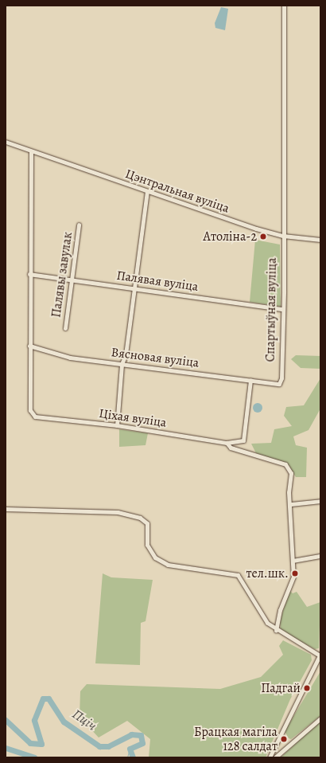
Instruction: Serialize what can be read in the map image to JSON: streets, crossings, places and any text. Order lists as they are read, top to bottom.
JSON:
{
  "streets": {
    "street": [
      "Цэнтральная вуліца",
      "Палявы завулак",
      "Палявая вуліца",
      "Спартыўная вуліца",
      "Вясновая вуліца",
      "Ціхая вуліца"
    ]
  },
  "crossings": [
    ["Цэнтральная вуліца", "Спартыўная вуліца"],
    ["Палявы завулак", "Палявая вуліца"],
    ["Палявая вуліца", "Спартыўная вуліца"],
    ["Спартыўная вуліца", "Вясновая вуліца"],
    ["Вясновая вуліца", "Ціхая вуліца"]
  ],
  "water": ["Пціч"],
  "places": [
    "Атоліна-2",
    "тел.шк.",
    "Падгай",
    "Брацкая магіла 128 салдат"
  ]
}
